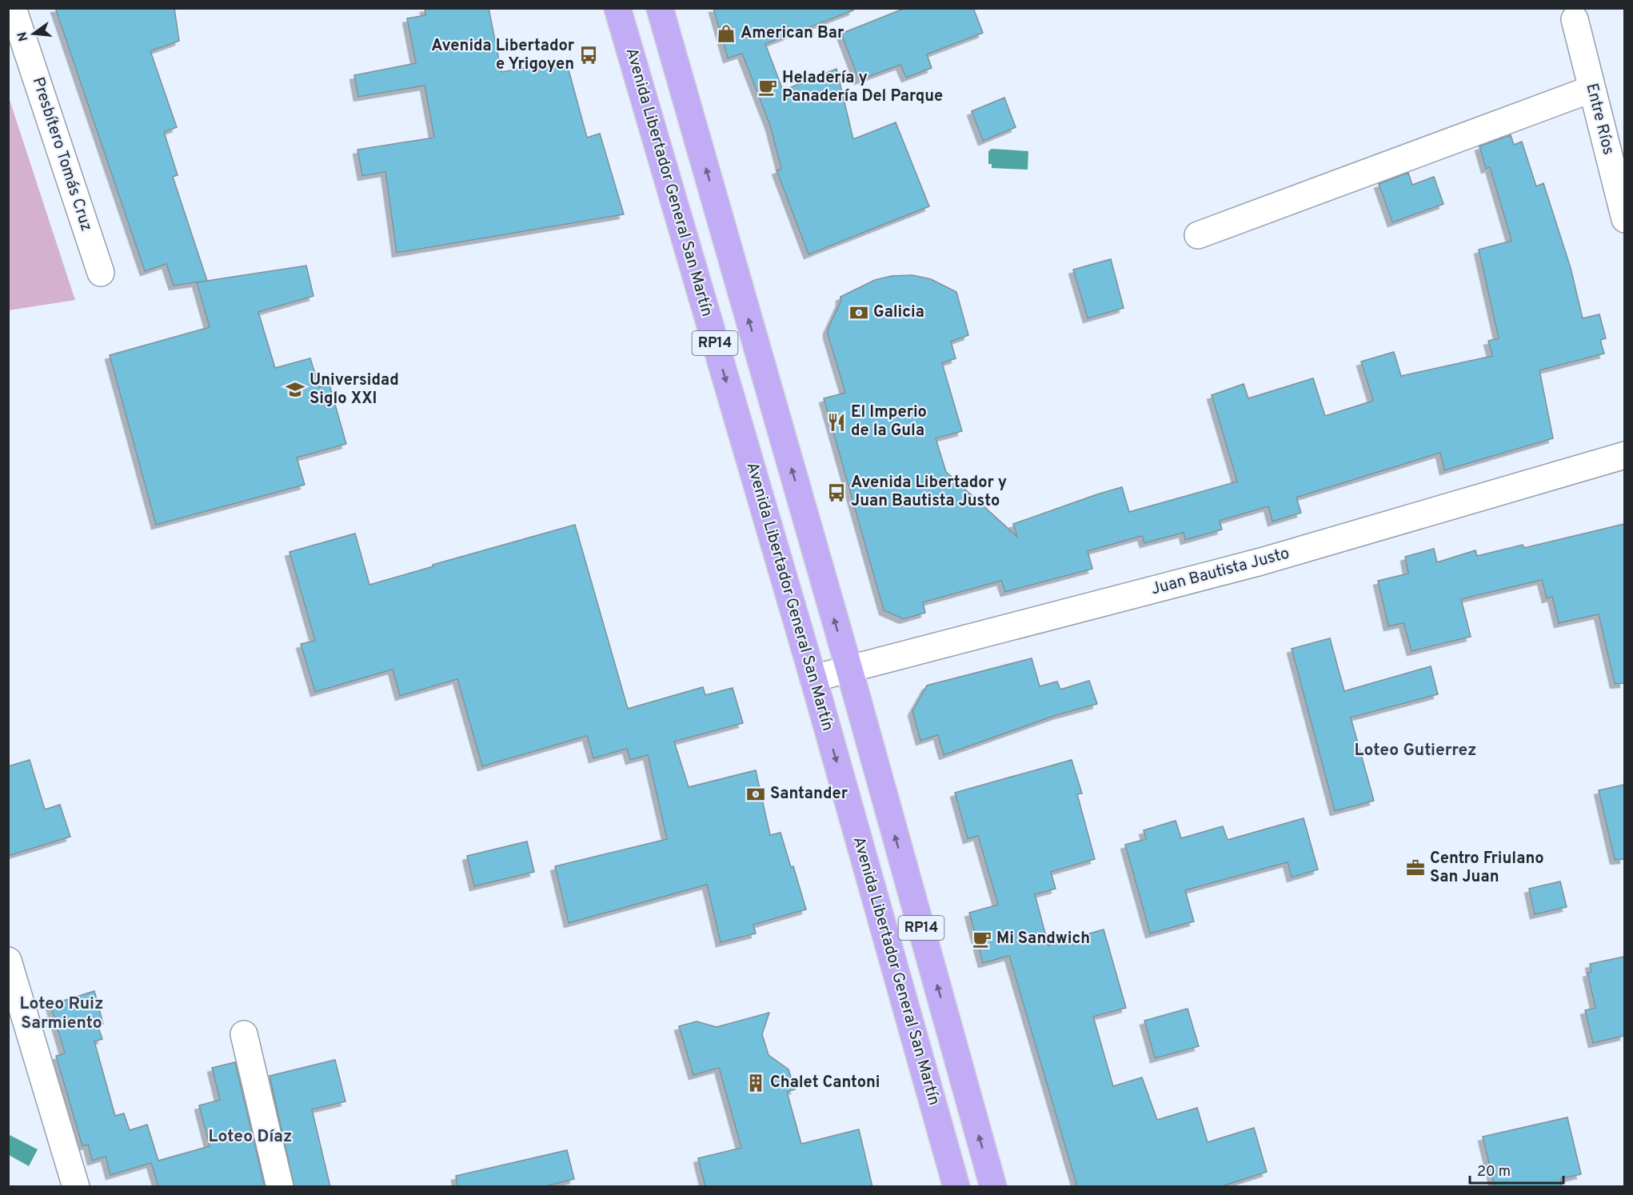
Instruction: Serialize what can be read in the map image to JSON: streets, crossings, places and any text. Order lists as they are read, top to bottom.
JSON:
{
  "streets": {
    "main road": ["Avenida Libertador General San Martín", "RP14"],
    "street": ["Entre Ríos", "Presbítero Tomás Cruz", "Juan Bautista Justo"]
  },
  "crossings": [
    ["Avenida Libertador General San Martín", "Juan Bautista Justo"],
    ["RP14", "Juan Bautista Justo"]
  ],
  "districts": ["Loteo Gutierrez", "Loteo Ruiz Sarmiento", "Loteo Díaz"],
  "places": {
    "shop": ["American Bar"],
    "bus stop": ["Avenida Libertador e Yrigoyen", "Avenida Libertador y Juan Bautista Justo"],
    "cafe": ["Heladería y Panadería Del Parque", "Mi Sandwich"],
    "bank": ["Galicia", "Santander"],
    "school or university": ["Universidad Siglo XXI"],
    "restaurant": ["El Imperio de la Gula"],
    "office": ["Centro Friulano San Juan"],
    "building": ["Chalet Cantoni"]
  },
  "scale_bar": "20 m",
  "north": "left"
}
